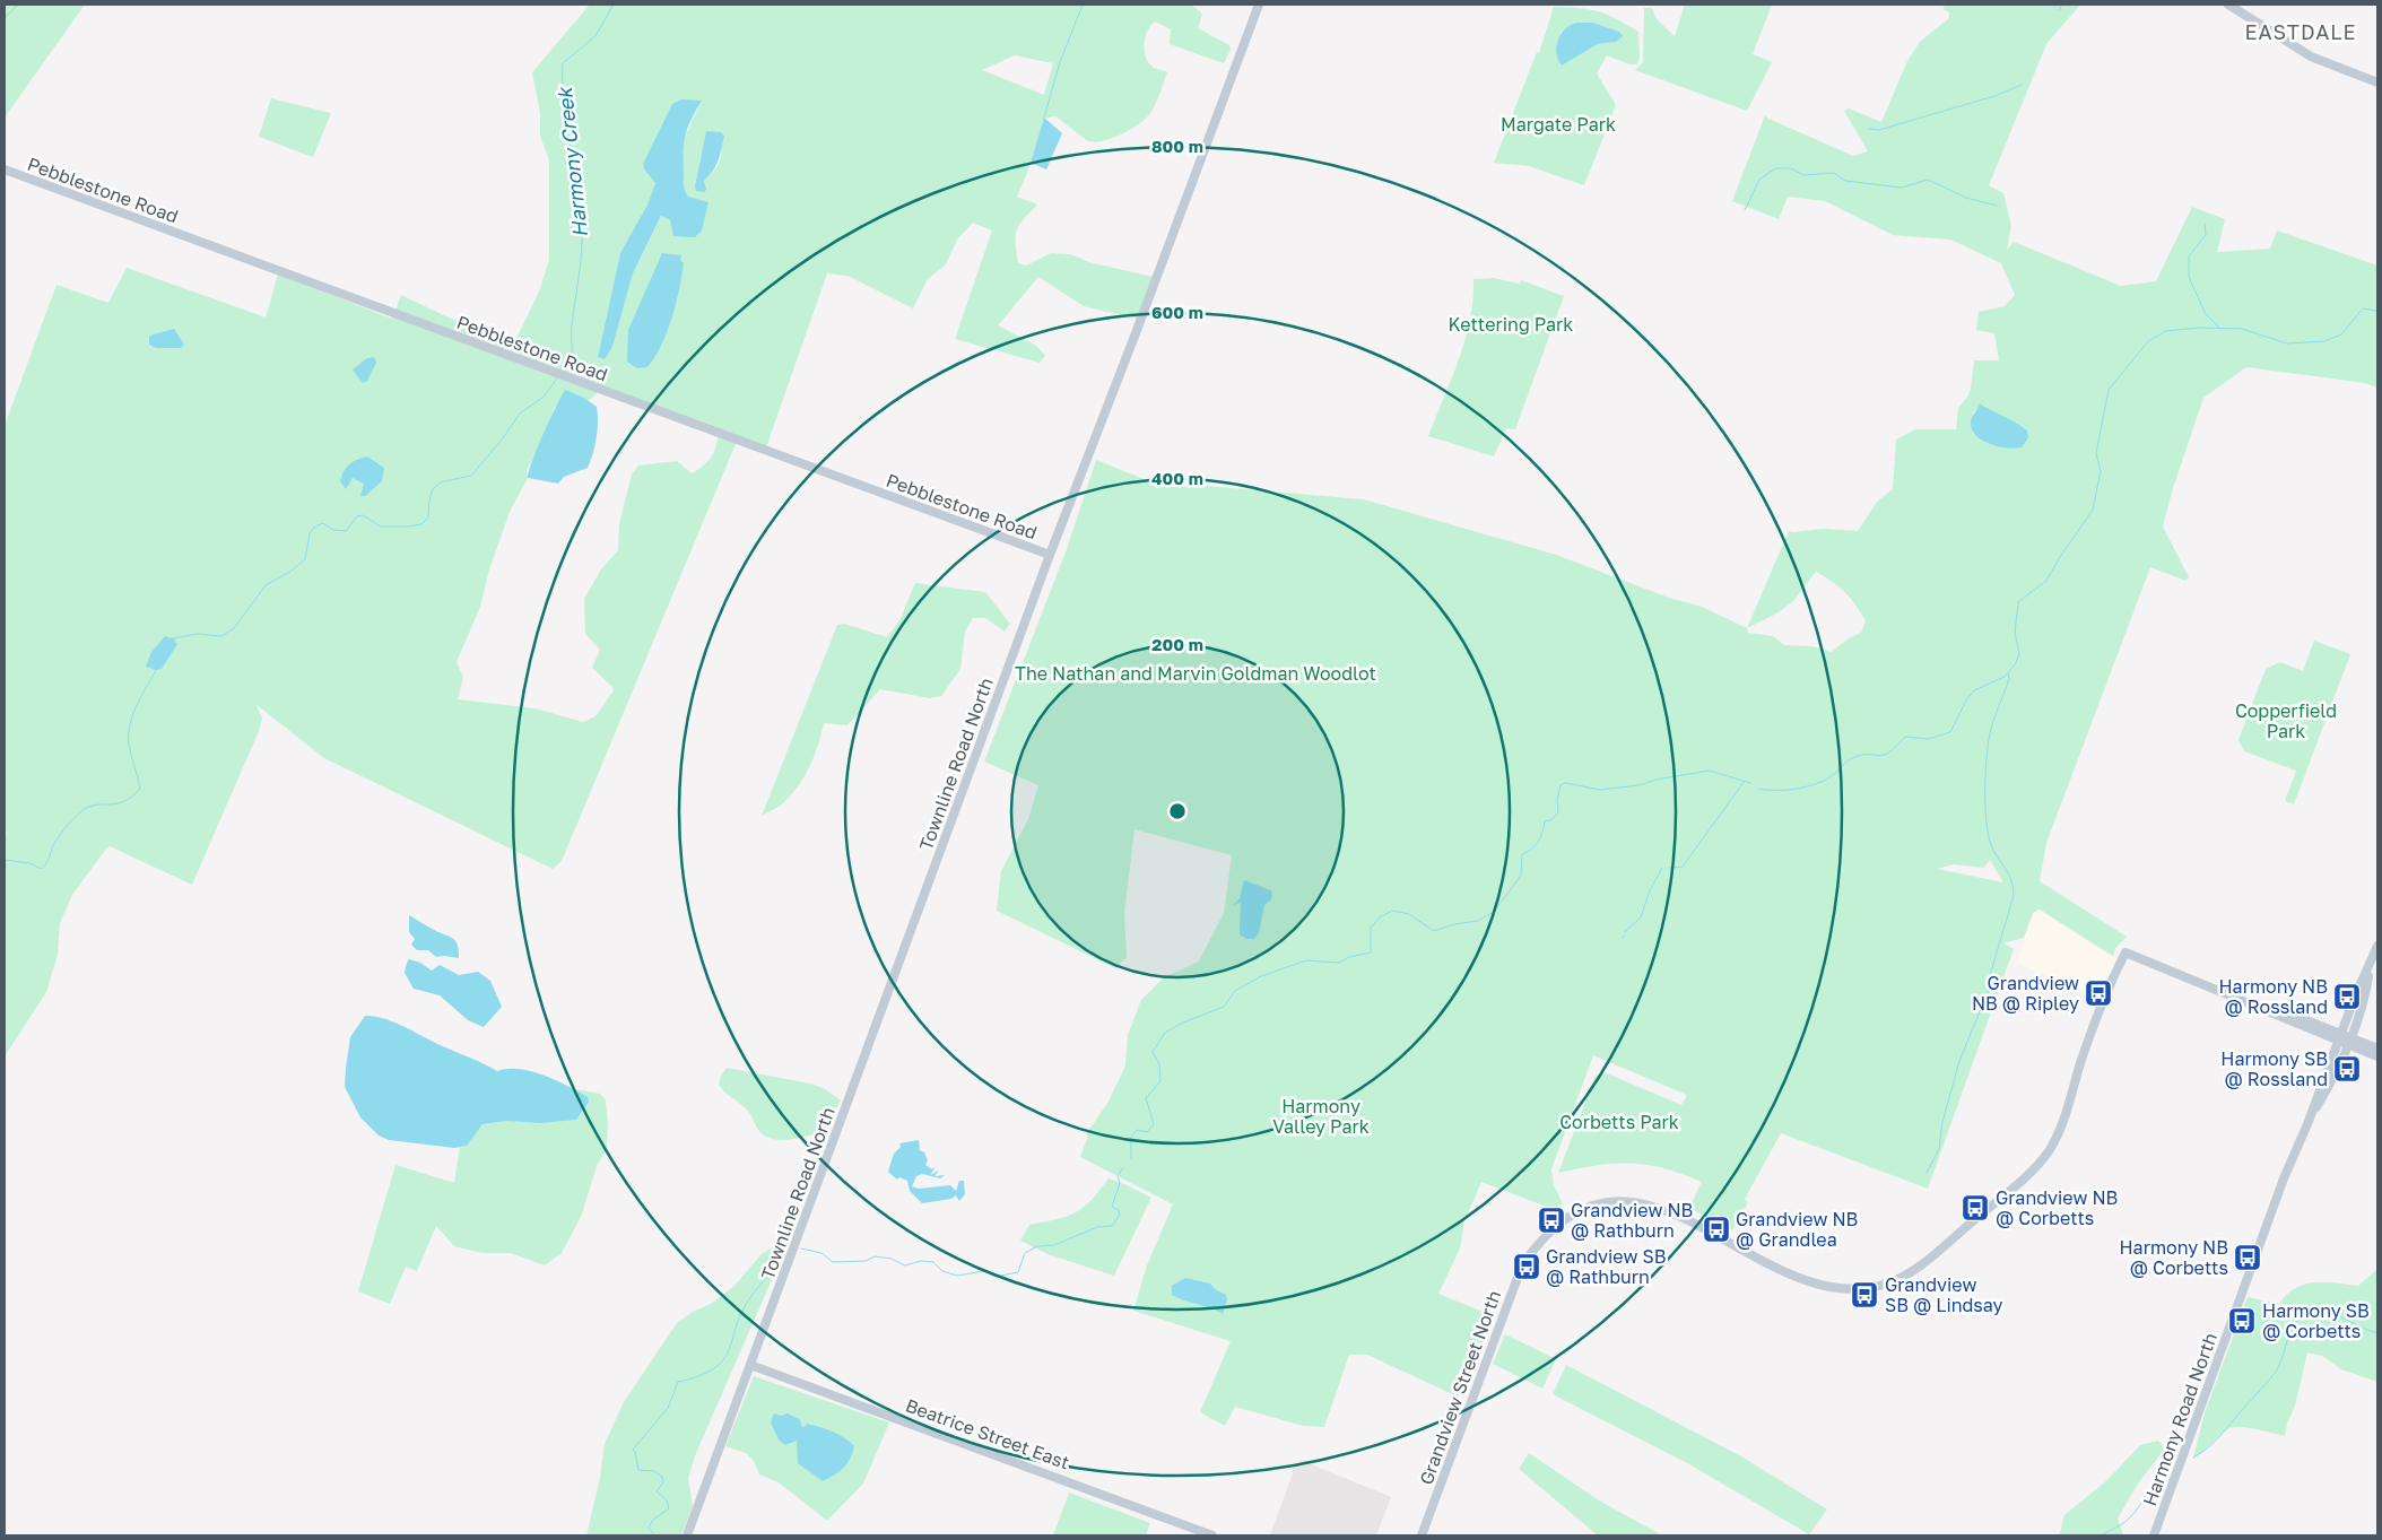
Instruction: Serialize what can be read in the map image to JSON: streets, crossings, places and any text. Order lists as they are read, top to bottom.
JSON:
{
  "streets": {
    "street": [
      "Pebblestone Road",
      "Townline Road North",
      "Grandview Street North",
      "Harmony Road North",
      "Beatrice Street East"
    ]
  },
  "crossings": [
    ["Pebblestone Road", "Townline Road North"],
    ["Townline Road North", "Beatrice Street East"],
    ["Grandview Street North", "Harmony Road North"]
  ],
  "districts": ["EASTDALE"],
  "water": ["Harmony Creek"],
  "parks": [
    "Margate Park",
    "Kettering Park",
    "The Nathan and Marvin Goldman Woodlot",
    "Copperfield Park",
    "Harmony Valley Park",
    "Corbetts Park"
  ],
  "places": {
    "bus stop": [
      "Grandview NB @ Ripley",
      "Harmony NB @ Rossland",
      "Harmony SB @ Rossland",
      "Grandview NB @ Corbetts",
      "Grandview NB @ Rathburn",
      "Grandview NB @ Grandlea",
      "Harmony NB @ Corbetts",
      "Grandview SB @ Rathburn",
      "Grandview SB @ Lindsay",
      "Harmony SB @ Corbetts"
    ]
  },
  "rings": [
    "800 m",
    "600 m",
    "400 m",
    "200 m"
  ]
}
